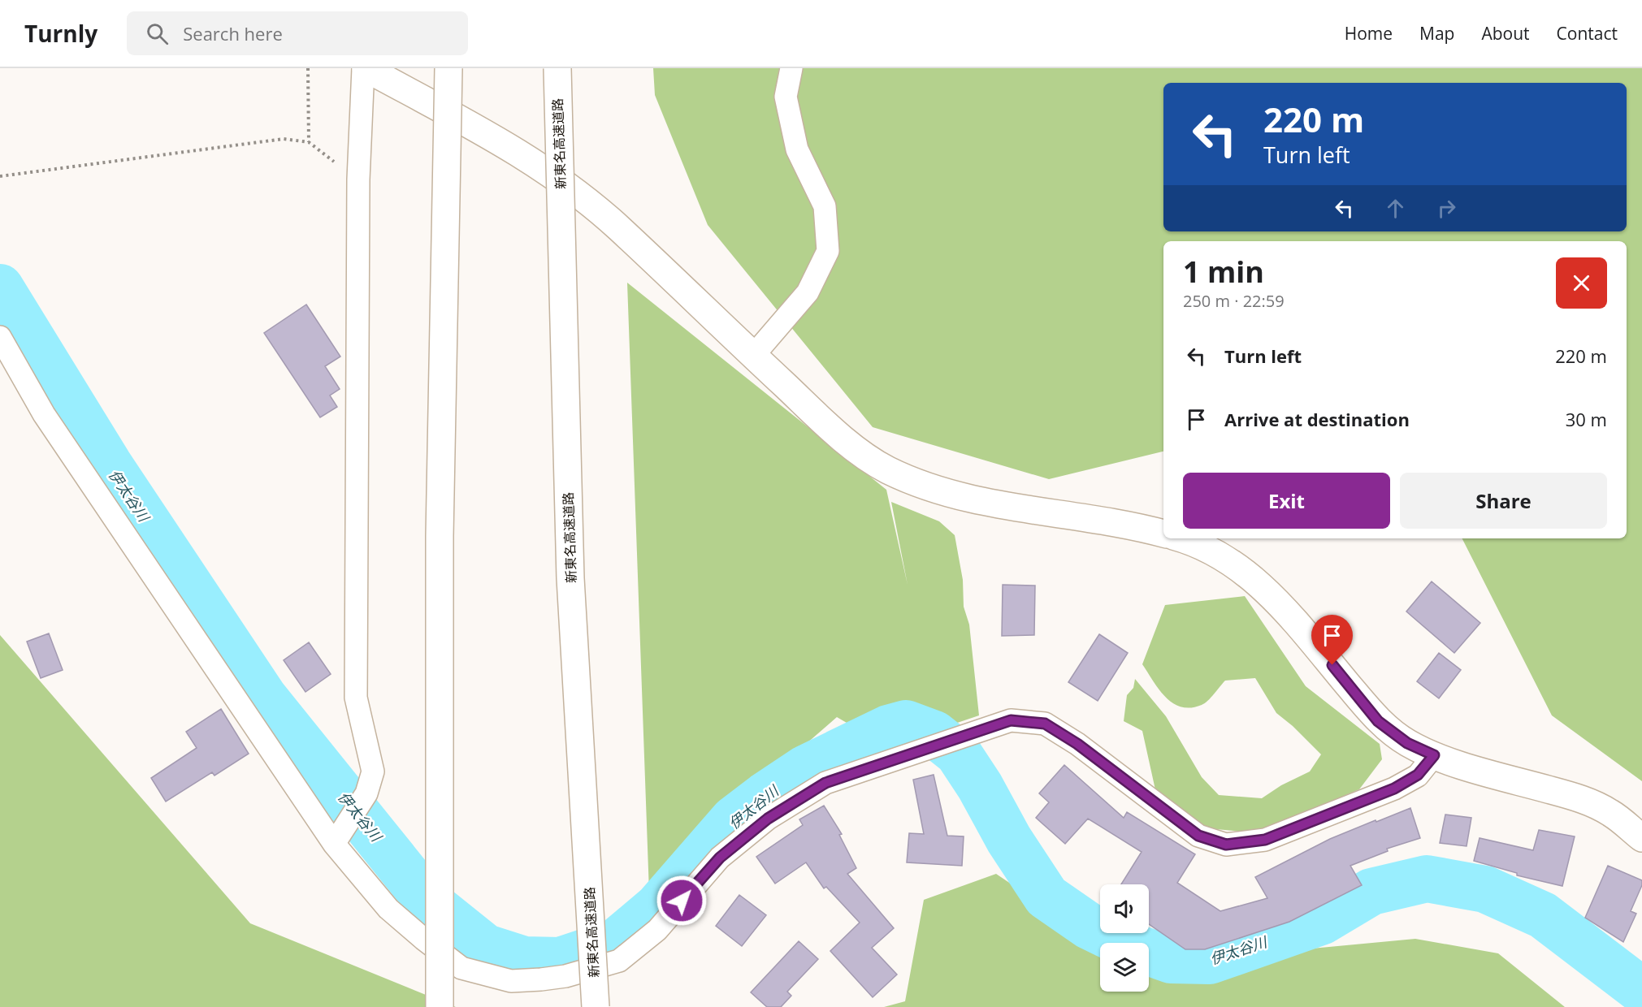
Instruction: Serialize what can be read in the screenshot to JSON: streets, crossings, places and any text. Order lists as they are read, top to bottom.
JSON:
{
  "streets": {
    "main road": ["新東名高速道路"]
  },
  "water": ["伊太谷川"],
  "page": {
    "header": "Turnly",
    "search": "Search here",
    "nav": [
      "Home",
      "Map",
      "About",
      "Contact"
    ],
    "turn": ["220 m", "Turn left"],
    "heading": ["1 min", "250 m · 22:59"],
    "list": [
      {
        "name": "Turn left",
        "value": "220 m"
      },
      {
        "name": "Arrive at destination",
        "value": "30 m"
      }
    ],
    "buttons": ["Exit", "Share"]
  }
}
